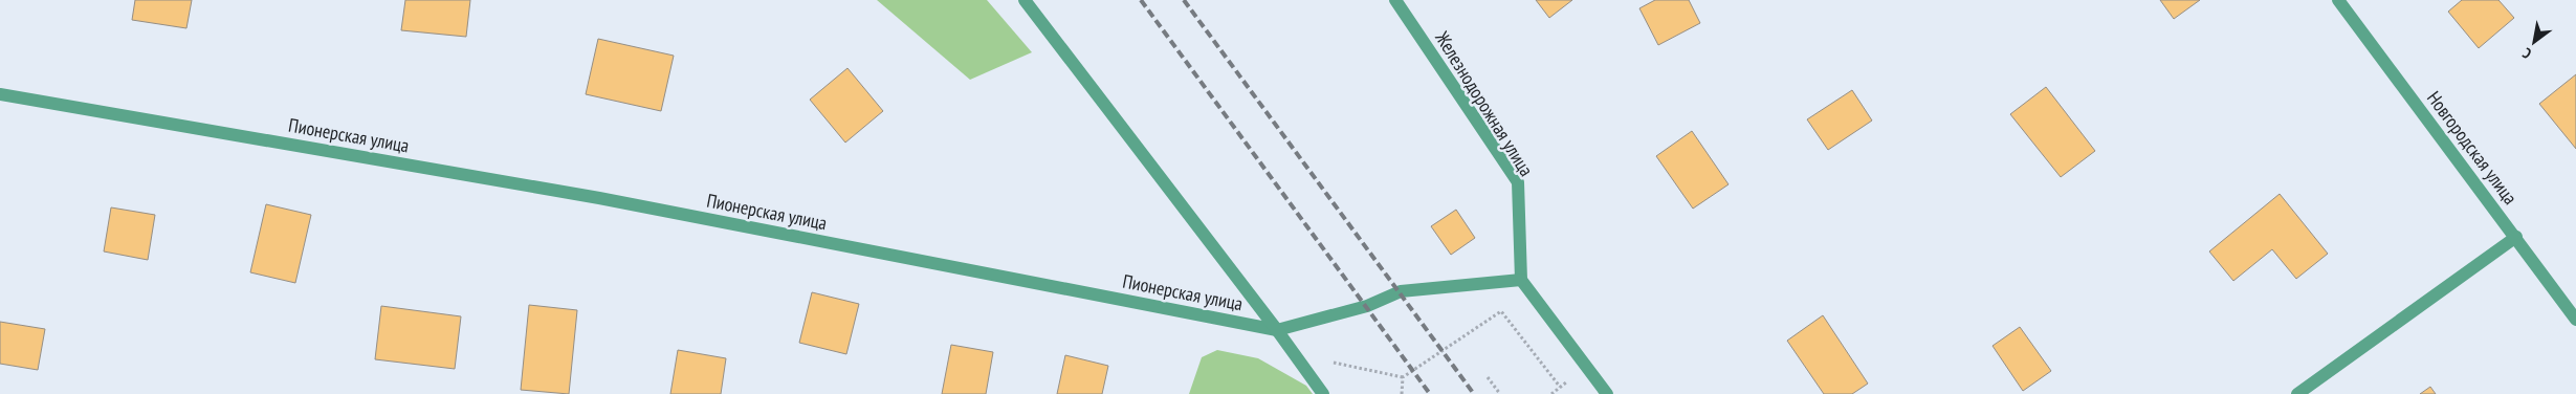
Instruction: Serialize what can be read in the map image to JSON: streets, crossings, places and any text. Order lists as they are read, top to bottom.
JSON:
{
  "streets": {
    "street": ["Железнодорожная улица", "Пионерская улица", "Новгородская улица"]
  },
  "crossings": [
    ["Железнодорожная улица", "Пионерская улица"]
  ],
  "north": "bottom left"
}
